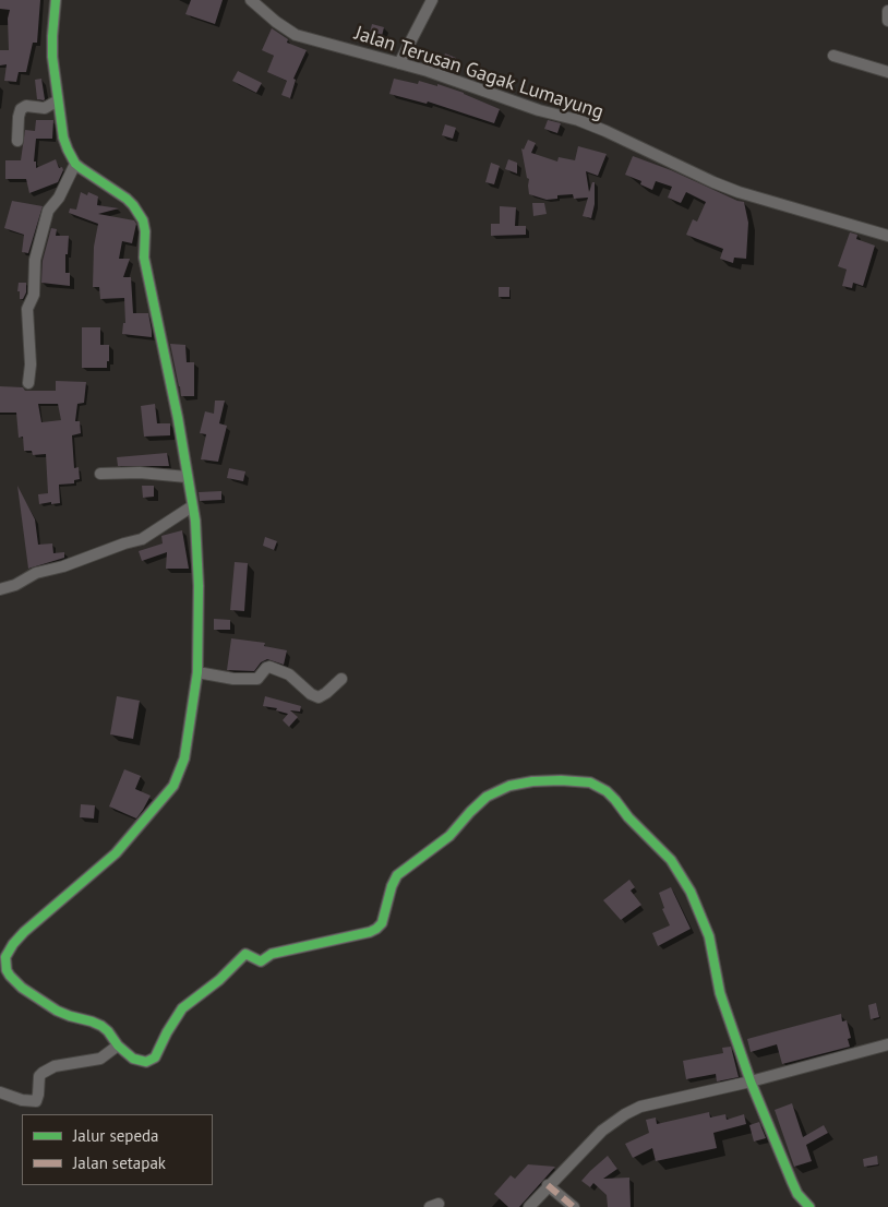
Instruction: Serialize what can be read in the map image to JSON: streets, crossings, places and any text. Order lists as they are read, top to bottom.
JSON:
{
  "streets": {
    "street": ["Jalan Terusan Gagak Lumayung"]
  },
  "legend": ["Jalur sepeda", "Jalan setapak"]
}
